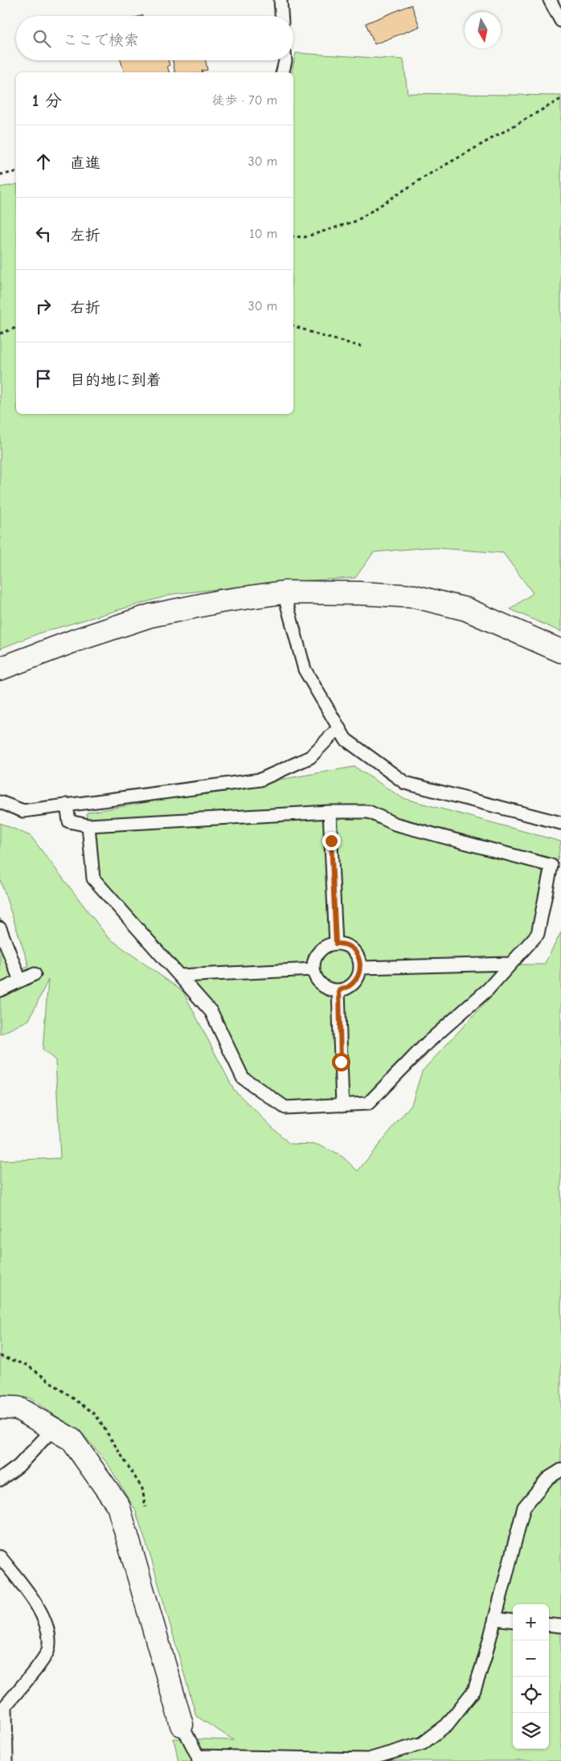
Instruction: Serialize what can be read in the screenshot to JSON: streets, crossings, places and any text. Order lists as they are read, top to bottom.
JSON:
{
  "north": "bottom",
  "page": {
    "search": "ここで検索",
    "heading": ["1 分", "徒歩 · 70 m"],
    "list": [
      ["直進", "30 m"],
      ["左折", "10 m"],
      ["右折", "30 m"],
      "目的地に到着"
    ],
    "map_buttons": ["+", "−"]
  }
}
